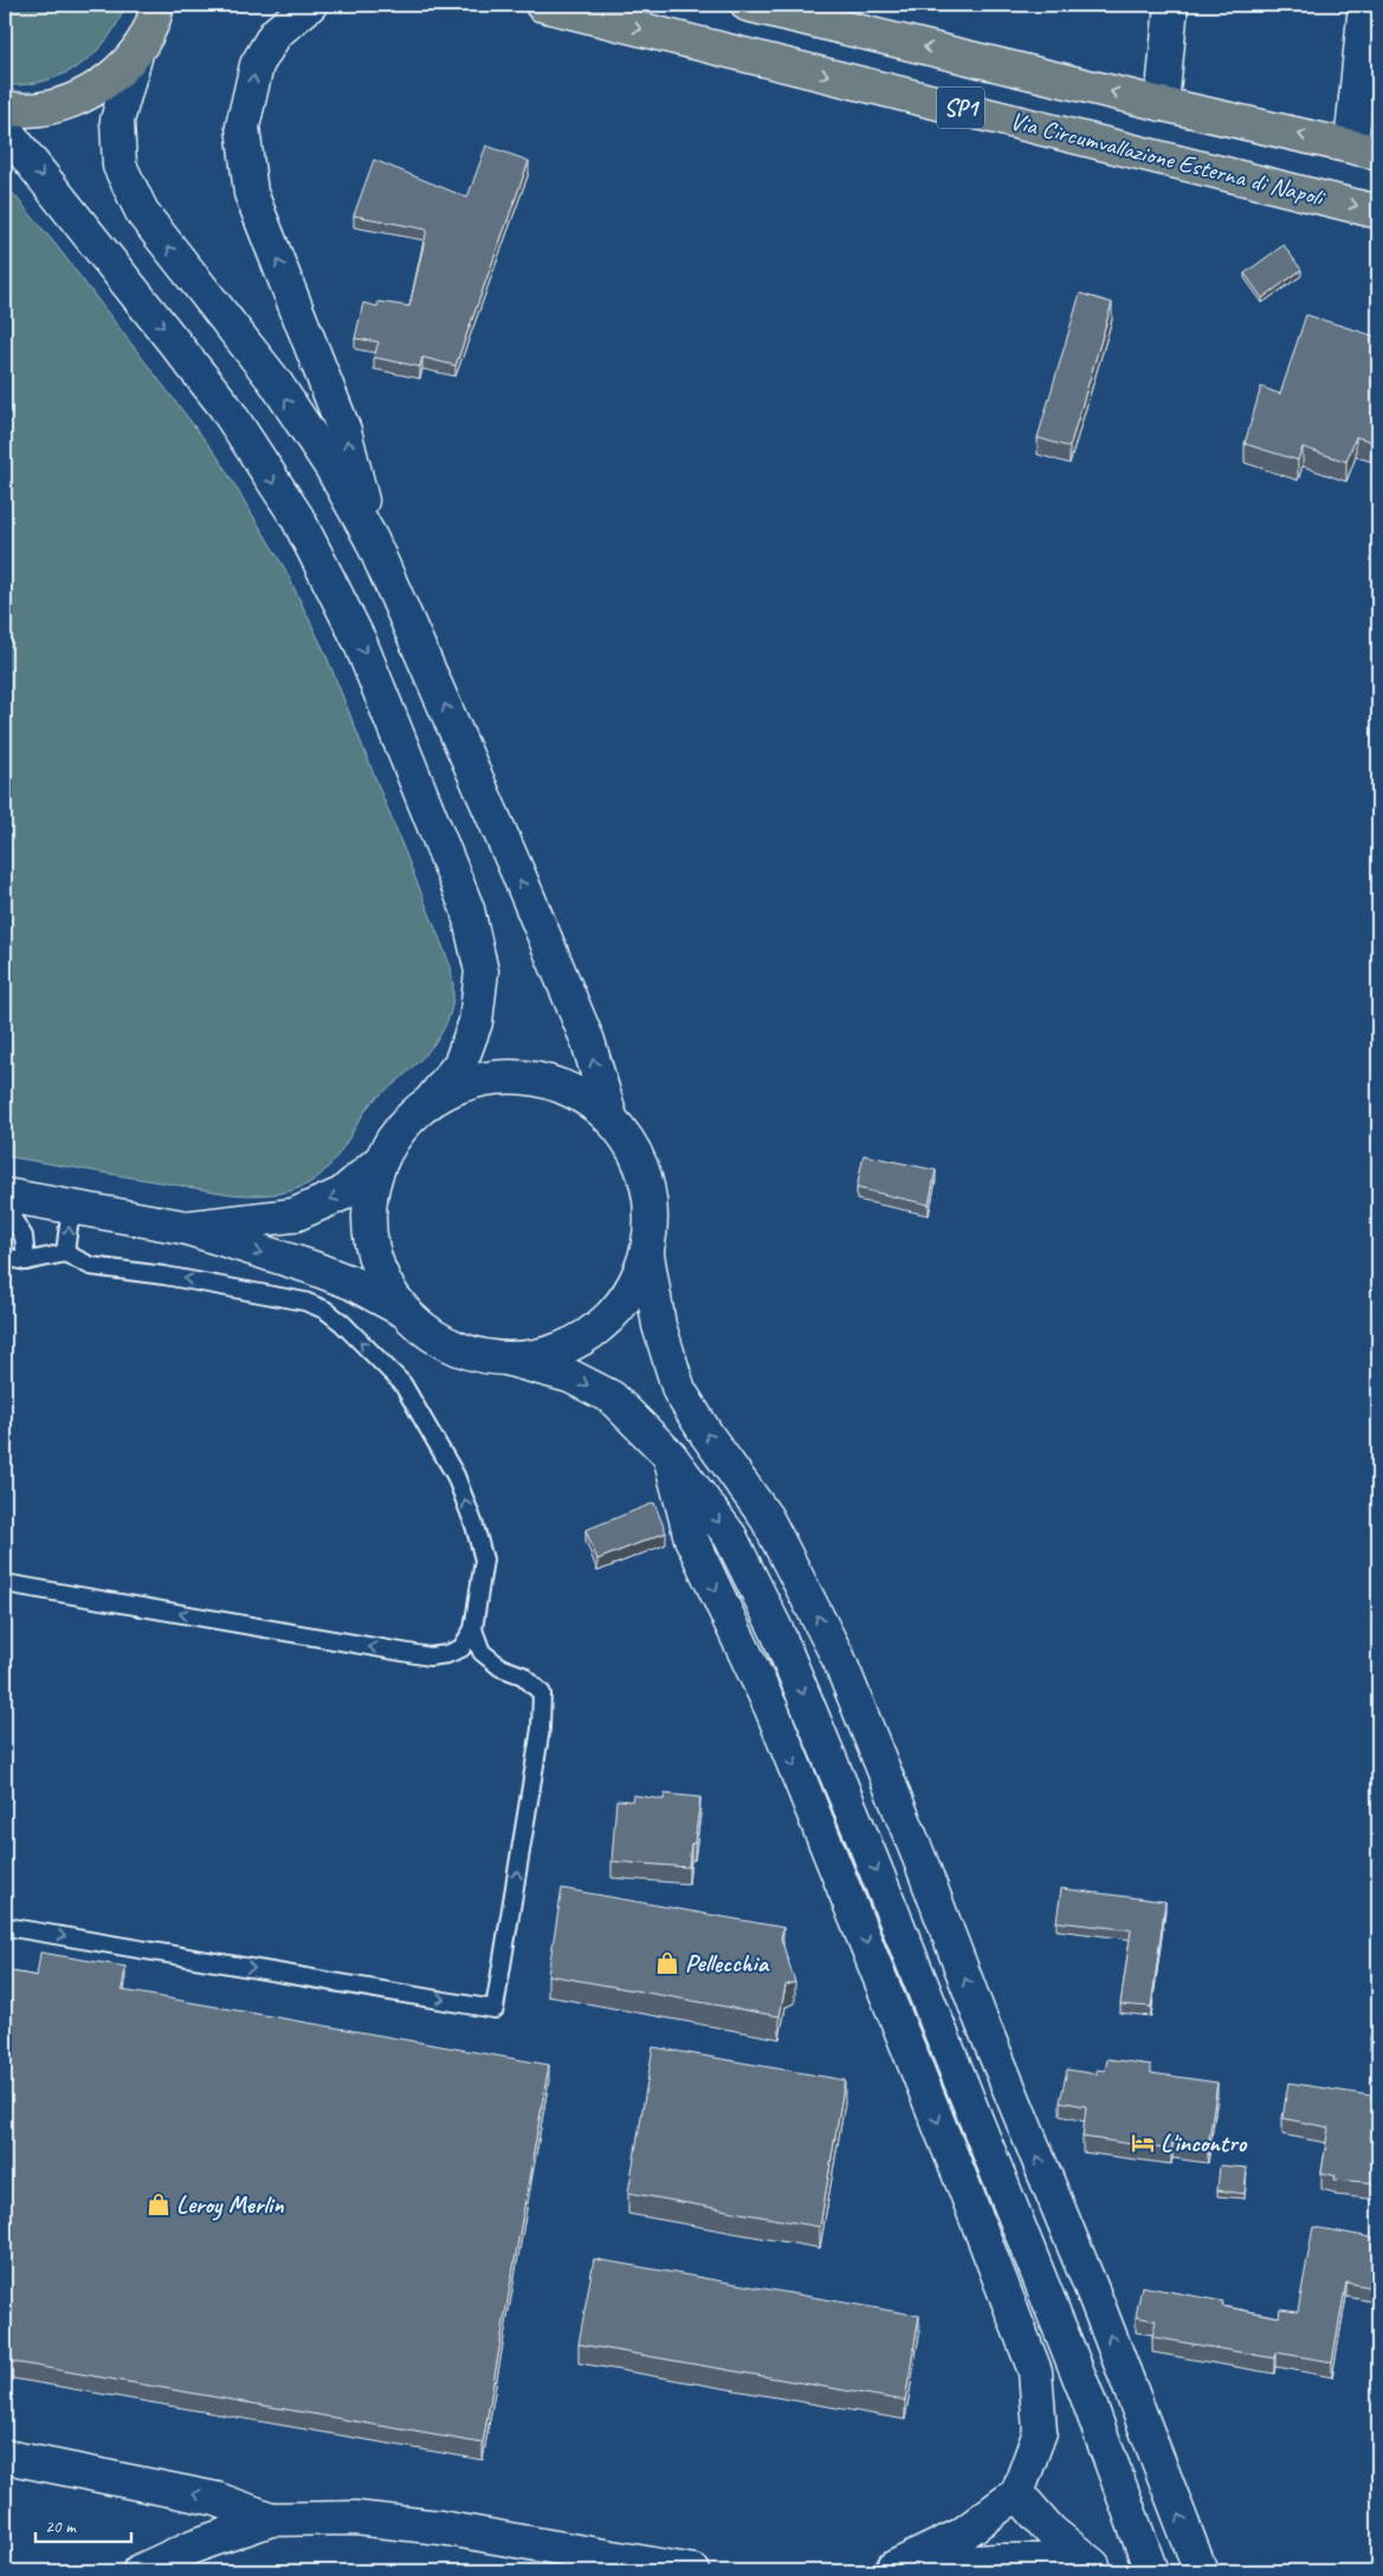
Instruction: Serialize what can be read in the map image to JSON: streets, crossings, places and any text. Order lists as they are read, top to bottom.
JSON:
{
  "streets": {
    "main road": ["SP1", "Via Circumvallazione Esterna di Napoli"]
  },
  "places": {
    "shop": ["Pellecchia", "Leroy Merlin"],
    "hotel": ["L'incontro"]
  },
  "scale_bar": "20 m"
}
